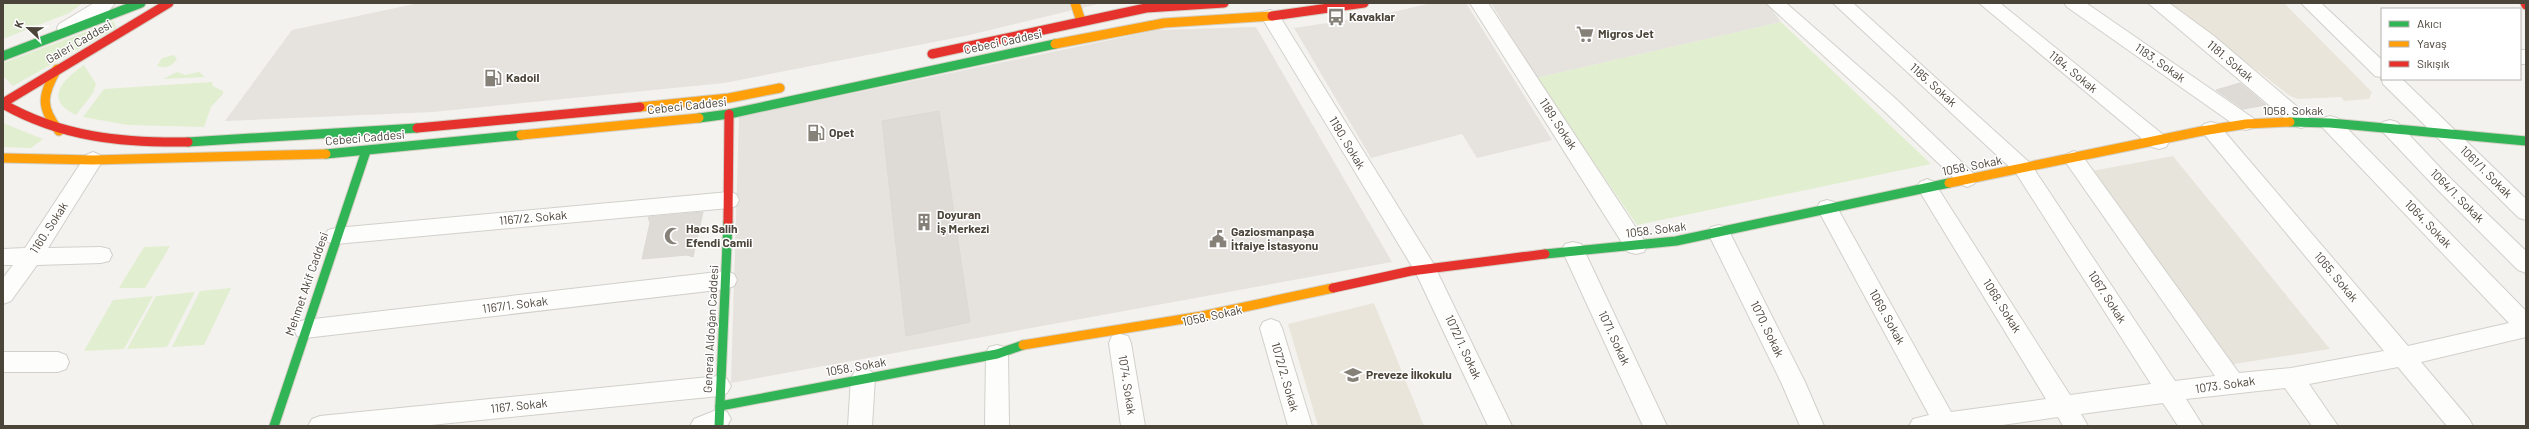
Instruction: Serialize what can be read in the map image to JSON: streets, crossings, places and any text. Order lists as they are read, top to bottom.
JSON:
{
  "streets": {
    "main road": [
      "Galeri Caddesi",
      "Cebeci Caddesi",
      "1058. Sokak",
      "Mehmet Akif Caddesi",
      "General Aldoğan Caddesi"
    ],
    "street": [
      "1181. Sokak",
      "1183. Sokak",
      "1184. Sokak",
      "1185. Sokak",
      "1189. Sokak",
      "1190. Sokak",
      "1061/1. Sokak",
      "1064/1. Sokak",
      "1167/2. Sokak",
      "1064. Sokak",
      "1160. Sokak",
      "1065. Sokak",
      "1067. Sokak",
      "1167/1. Sokak",
      "1068. Sokak",
      "1069. Sokak",
      "1070. Sokak",
      "1071. Sokak",
      "1072/1. Sokak",
      "1072/2. Sokak",
      "1074. Sokak",
      "1073. Sokak",
      "1167. Sokak"
    ]
  },
  "crossings": [
    ["Galeri Caddesi", "Cebeci Caddesi"],
    ["Cebeci Caddesi", "1190. Sokak"],
    ["Cebeci Caddesi", "1160. Sokak"],
    ["Cebeci Caddesi", "Mehmet Akif Caddesi"],
    ["Cebeci Caddesi", "General Aldoğan Caddesi"],
    ["1181. Sokak", "1058. Sokak"],
    ["1183. Sokak", "1058. Sokak"],
    ["1184. Sokak", "1058. Sokak"],
    ["1185. Sokak", "1058. Sokak"],
    ["1185. Sokak", "1067. Sokak"],
    ["1058. Sokak", "1189. Sokak"],
    ["1058. Sokak", "1190. Sokak"],
    ["1058. Sokak", "1061/1. Sokak"],
    ["1058. Sokak", "1064/1. Sokak"],
    ["1058. Sokak", "1064. Sokak"],
    ["1058. Sokak", "1065. Sokak"],
    ["1058. Sokak", "1067. Sokak"],
    ["1058. Sokak", "1068. Sokak"],
    ["1058. Sokak", "1069. Sokak"],
    ["1058. Sokak", "General Aldoğan Caddesi"],
    ["1058. Sokak", "1070. Sokak"],
    ["1058. Sokak", "1071. Sokak"],
    ["1058. Sokak", "1072/1. Sokak"],
    ["1058. Sokak", "1072/2. Sokak"],
    ["1058. Sokak", "1074. Sokak"],
    ["1058. Sokak", "1167. Sokak"],
    ["1190. Sokak", "1072/1. Sokak"],
    ["1167/2. Sokak", "Mehmet Akif Caddesi"],
    ["1167/2. Sokak", "General Aldoğan Caddesi"],
    ["1064. Sokak", "1073. Sokak"],
    ["1065. Sokak", "1073. Sokak"],
    ["Mehmet Akif Caddesi", "1167/1. Sokak"],
    ["1067. Sokak", "1073. Sokak"],
    ["1167/1. Sokak", "General Aldoğan Caddesi"],
    ["1068. Sokak", "1073. Sokak"],
    ["1069. Sokak", "1073. Sokak"],
    ["General Aldoğan Caddesi", "1167. Sokak"]
  ],
  "places": {
    "bus stop": ["Kavaklar"],
    "supermarket": ["Migros Jet"],
    "fuel station": ["Kadoil", "Opet"],
    "building": ["Doyuran İş Merkezi"],
    "mosque": ["Hacı Salih Efendi Camii"],
    "public building": ["Gaziosmanpaşa İtfaiye İstasyonu"],
    "school or university": ["Preveze İlkokulu"]
  },
  "legend": ["Akıcı", "Yavaş", "Sıkışık"],
  "north": "left"
}
